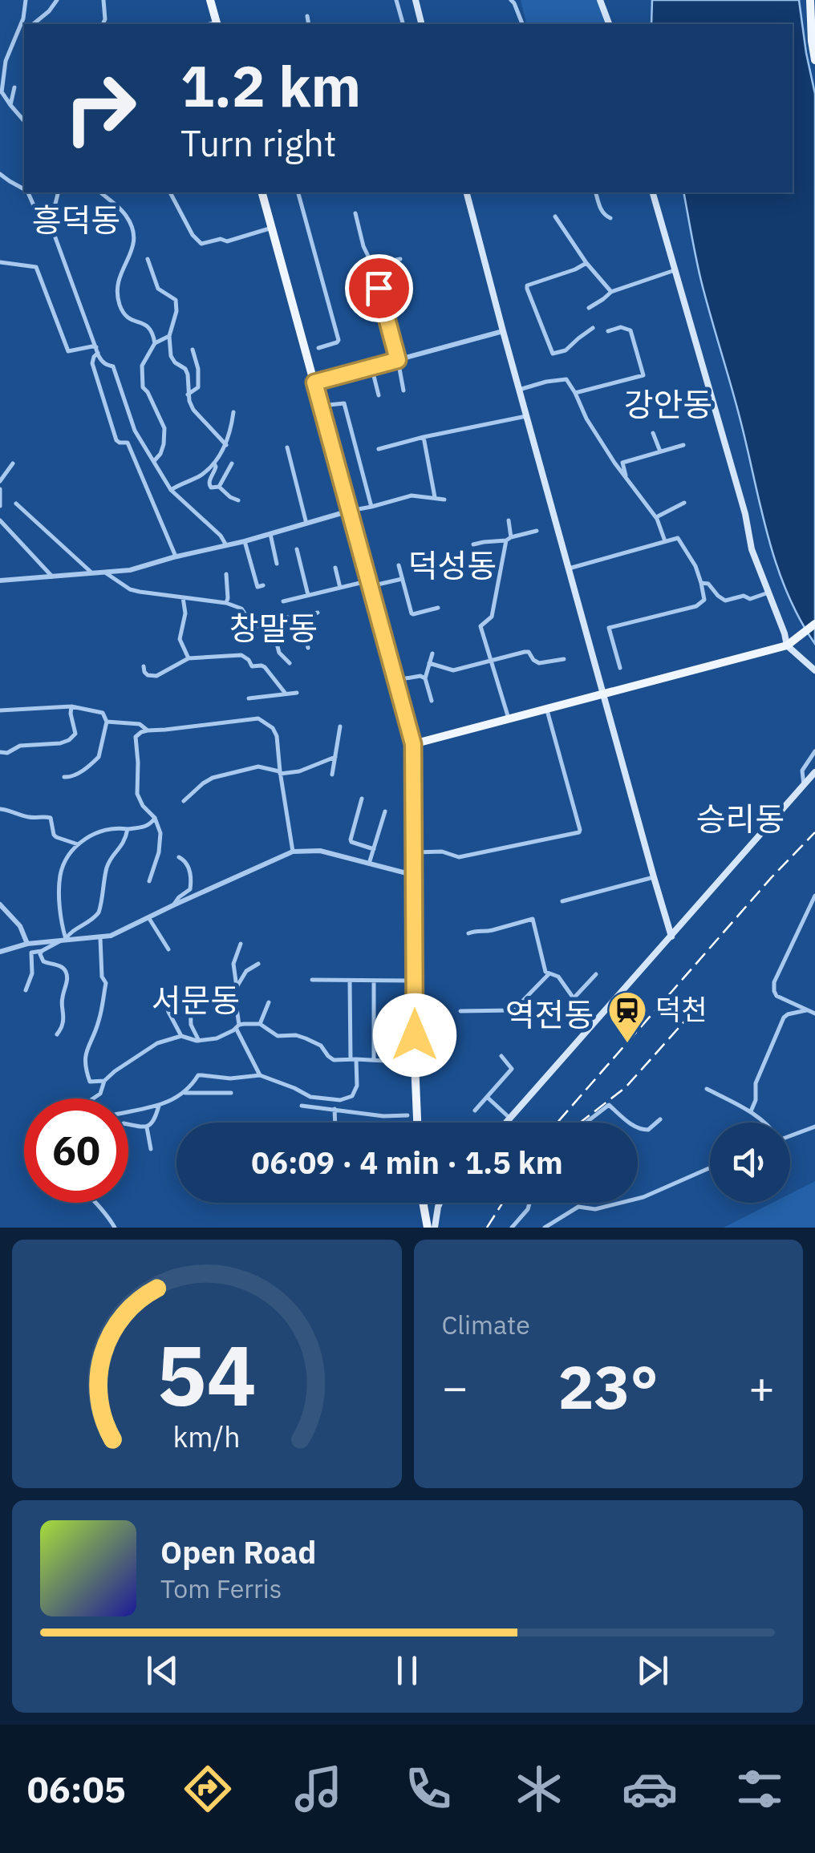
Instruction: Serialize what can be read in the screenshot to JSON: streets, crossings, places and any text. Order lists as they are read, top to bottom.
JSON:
{
  "districts": [
    "흥덕동",
    "강안동",
    "덕성동",
    "창말동",
    "승리동",
    "서문동",
    "역전동"
  ],
  "places": {
    "station": ["덕천"]
  },
  "page": {
    "turn": ["1.2 km", "Turn right"],
    "limit": "60",
    "trip": "06:09 · 4 min · 1.5 km",
    "tile": "Climate",
    "heat": ["−", "23°", "+"],
    "song": ["Open Road", "Tom Ferris"],
    "tabs": "06:05",
    "gauge": ["54", "km/h"]
  }
}
